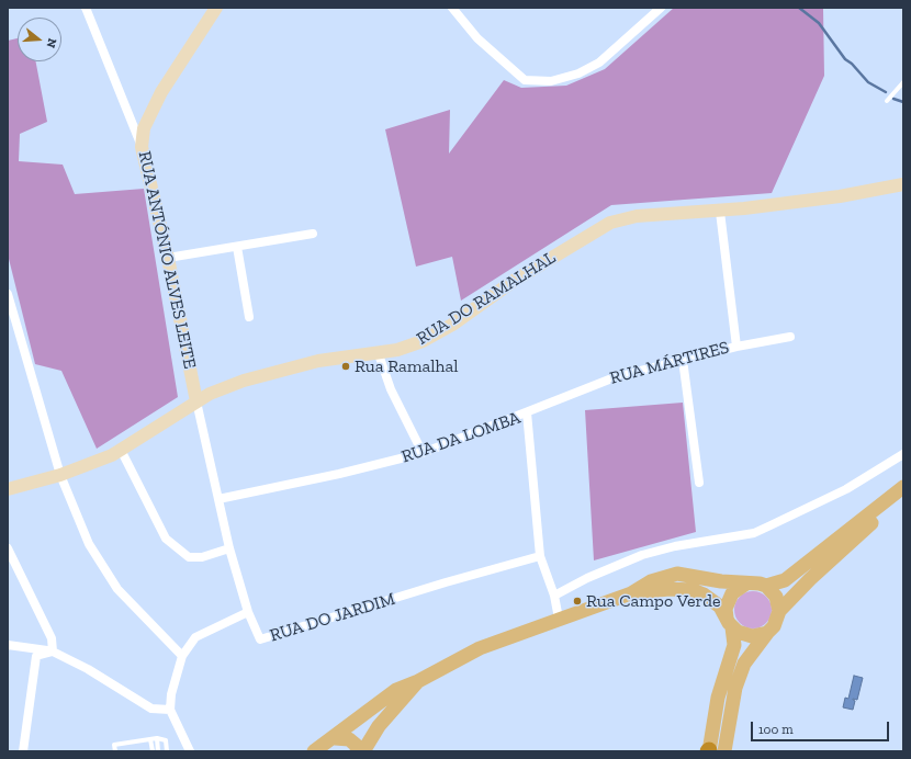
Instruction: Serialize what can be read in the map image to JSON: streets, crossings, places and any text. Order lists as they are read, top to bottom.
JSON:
{
  "streets": {
    "street": [
      "RUA ANTÓNIO ALVES LEITE",
      "RUA DO RAMALHAL",
      "RUA MÁRTIRES",
      "RUA DA LOMBA",
      "RUA DO JARDIM"
    ]
  },
  "crossings": [
    ["RUA ANTÓNIO ALVES LEITE", "RUA DO RAMALHAL"],
    ["RUA ANTÓNIO ALVES LEITE", "RUA DO JARDIM"],
    ["RUA DO RAMALHAL", "RUA MÁRTIRES"],
    ["RUA DO RAMALHAL", "RUA DO JARDIM"],
    ["RUA MÁRTIRES", "RUA DA LOMBA"],
    ["RUA DA LOMBA", "RUA DO JARDIM"]
  ],
  "places": ["Rua Ramalhal", "Rua Campo Verde"],
  "scale_bar": "100 m",
  "north": "right"
}
